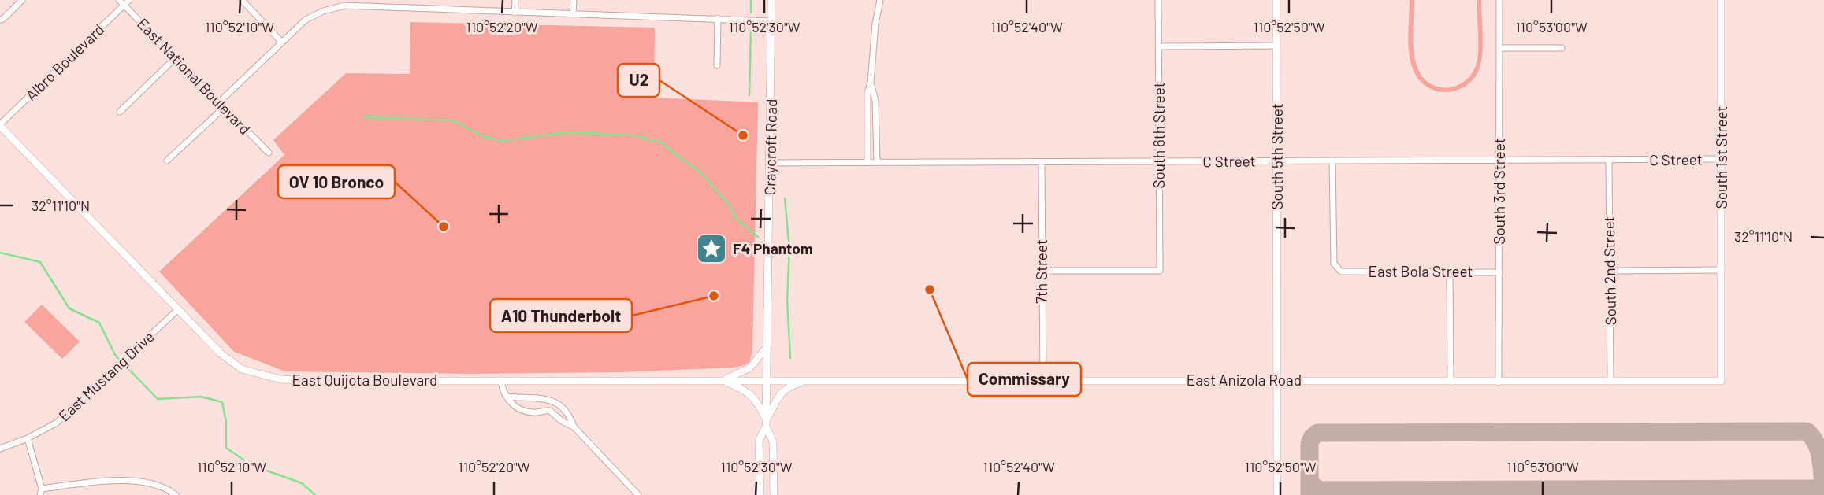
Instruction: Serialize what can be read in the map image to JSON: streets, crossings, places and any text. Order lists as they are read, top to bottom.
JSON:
{
  "streets": {
    "street": [
      "Albro Boulevard",
      "East National Boulevard",
      "South 6th Street",
      "Craycroft Road",
      "South 5th Street",
      "South 1st Street",
      "C Street",
      "South 3rd Street",
      "South 2nd Street",
      "7th Street",
      "East Bola Street",
      "East Mustang Drive",
      "East Quijota Boulevard",
      "East Anizola Road"
    ]
  },
  "crossings": [
    ["Albro Boulevard", "East National Boulevard"],
    ["Albro Boulevard", "East Quijota Boulevard"],
    ["South 6th Street", "C Street"],
    ["South 6th Street", "7th Street"],
    ["Craycroft Road", "C Street"],
    ["Craycroft Road", "East Quijota Boulevard"],
    ["Craycroft Road", "East Anizola Road"],
    ["South 5th Street", "C Street"],
    ["South 5th Street", "East Anizola Road"],
    ["South 1st Street", "C Street"],
    ["South 1st Street", "East Anizola Road"],
    ["C Street", "South 3rd Street"],
    ["C Street", "South 2nd Street"],
    ["C Street", "7th Street"],
    ["C Street", "East Bola Street"],
    ["South 3rd Street", "East Bola Street"],
    ["South 3rd Street", "East Anizola Road"],
    ["South 2nd Street", "East Anizola Road"],
    ["7th Street", "East Anizola Road"],
    ["East Mustang Drive", "East Quijota Boulevard"],
    ["East Quijota Boulevard", "East Anizola Road"]
  ],
  "places": {
    "other": [
      "U2",
      "OV 10 Bronco",
      "Commissary",
      "A10 Thunderbolt"
    ],
    "place": ["F4 Phantom"]
  },
  "coordinates": [
    "110°52'10\"W",
    "110°52'20\"W",
    "110°52'30\"W",
    "110°52'40\"W",
    "110°52'50\"W",
    "110°53'00\"W",
    "32°11'10\"N"
  ]
}
